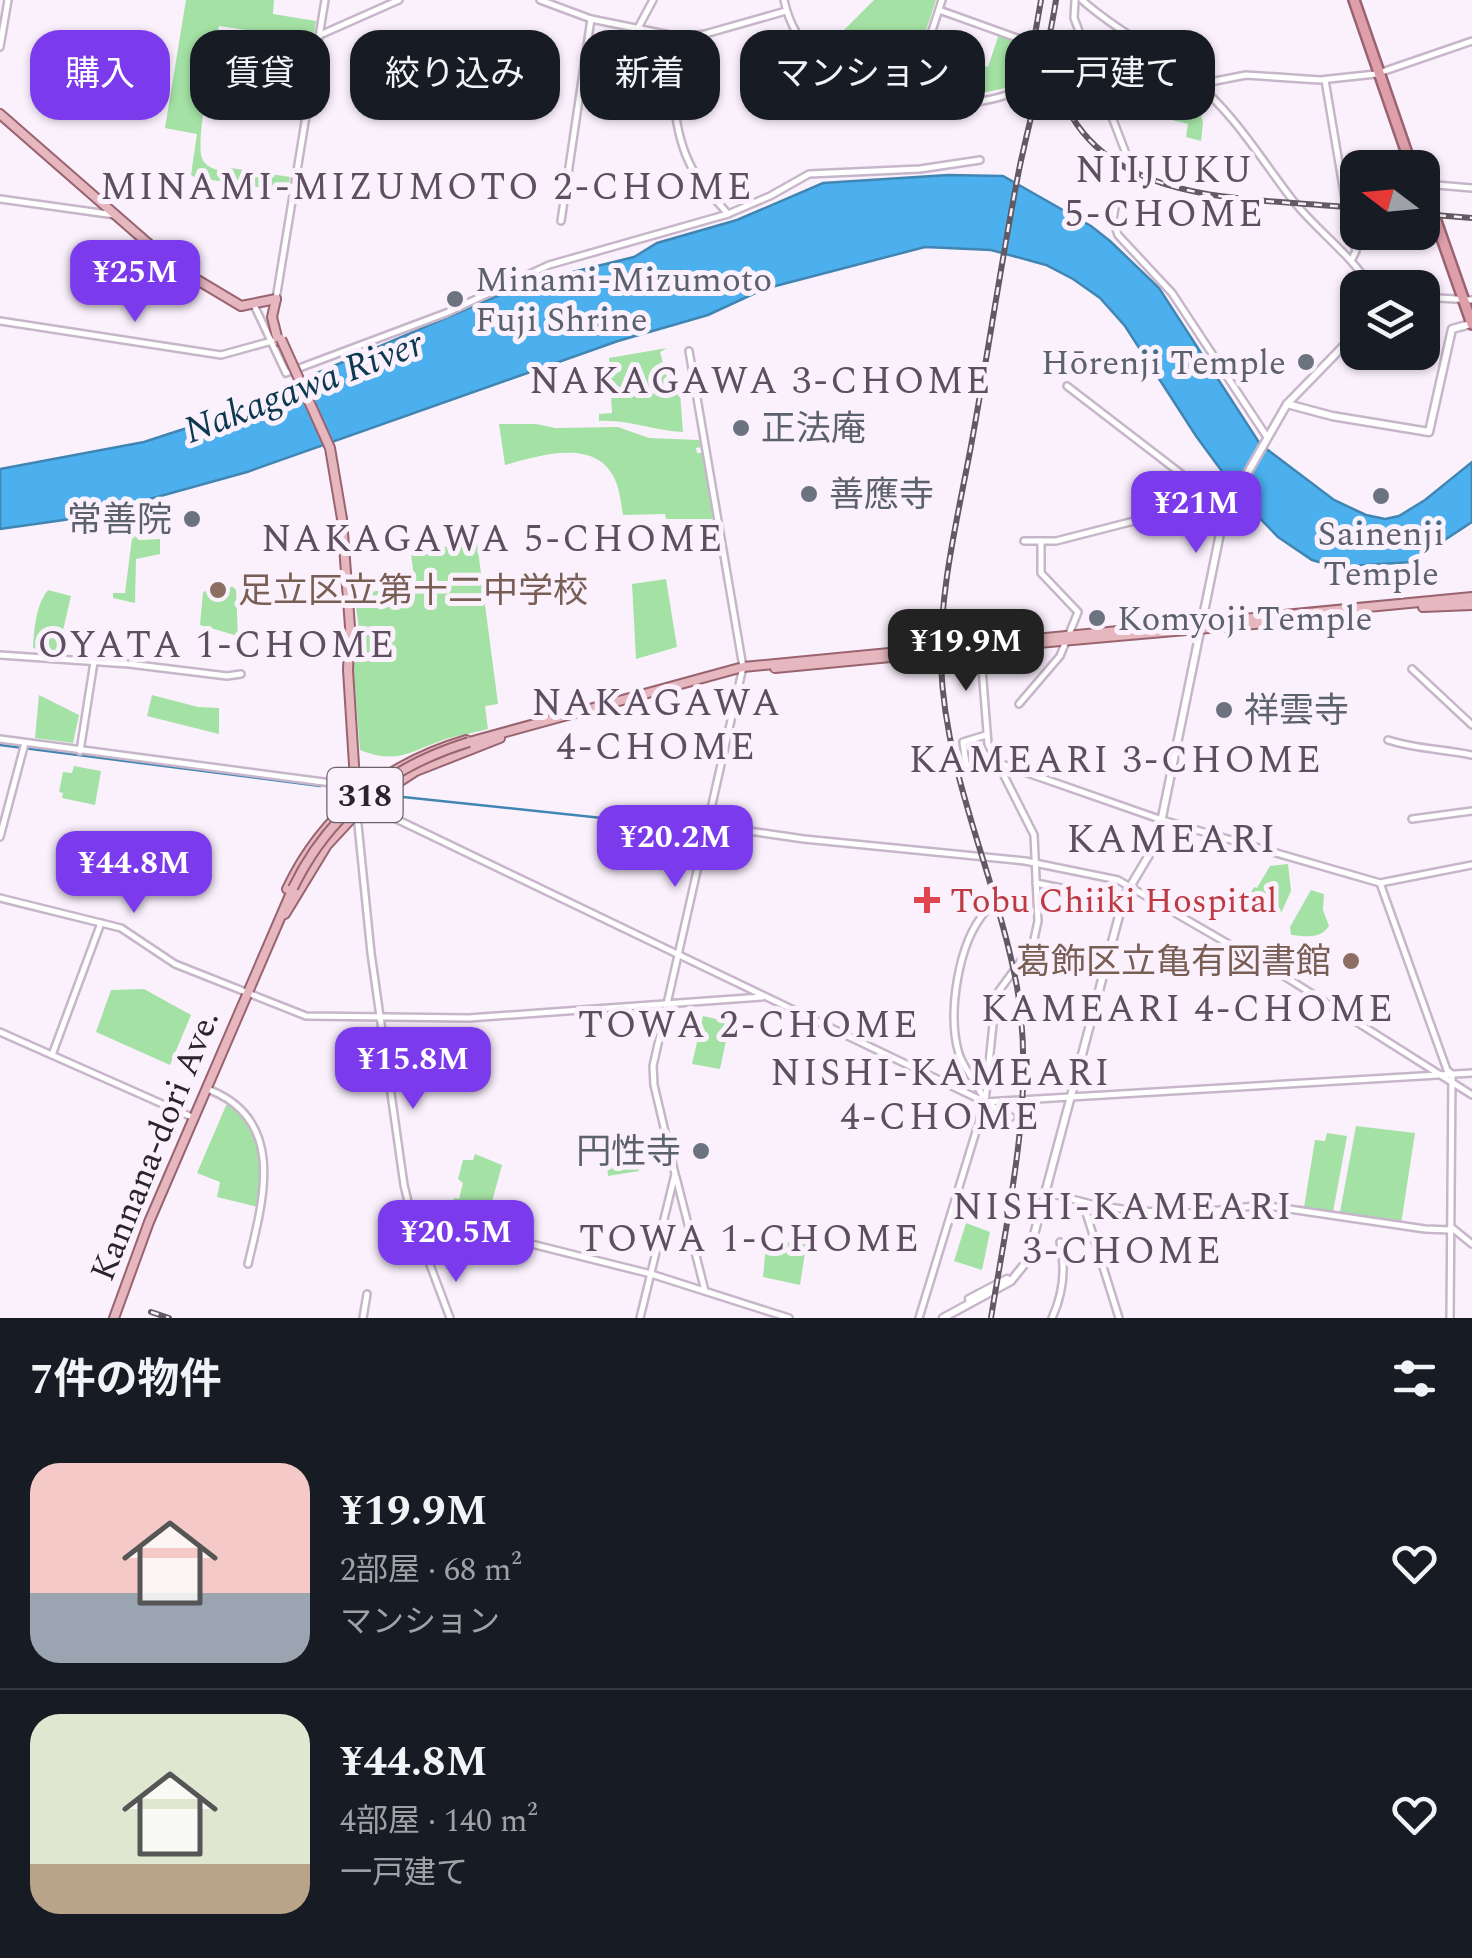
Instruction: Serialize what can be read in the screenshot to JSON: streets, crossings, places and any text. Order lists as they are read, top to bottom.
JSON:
{
  "streets": {
    "main road": ["318", "Kannana-dori Ave."]
  },
  "crossings": [
    ["318", "Kannana-dori Ave."]
  ],
  "districts": [
    "NIIJUKU 5-CHOME",
    "MINAMI-MIZUMOTO 2-CHOME",
    "NAKAGAWA 3-CHOME",
    "NAKAGAWA 5-CHOME",
    "OYATA 1-CHOME",
    "NAKAGAWA 4-CHOME",
    "KAMEARI 3-CHOME",
    "KAMEARI",
    "KAMEARI 4-CHOME",
    "TOWA 2-CHOME",
    "NISHI-KAMEARI 4-CHOME",
    "NISHI-KAMEARI 3-CHOME",
    "TOWA 1-CHOME"
  ],
  "water": ["Nakagawa River"],
  "places": {
    "other": [
      "Minami-Mizumoto Fuji Shrine",
      "Hōrenji Temple",
      "正法庵",
      "善應寺",
      "Sainenji Temple",
      "常善院",
      "足立区立第十二中学校",
      "Komyoji Temple",
      "祥雲寺",
      "葛飾区立亀有図書館",
      "円性寺"
    ],
    "health": ["Tobu Chiiki Hospital"]
  },
  "north": "left",
  "page": {
    "chip": [
      "購入",
      "賃貸",
      "絞り込み",
      "新着",
      "マンション",
      "一戸建て"
    ],
    "price": [
      "¥25M",
      "¥21M",
      "¥19.9M",
      "¥20.2M",
      "¥44.8M",
      "¥15.8M",
      "¥20.5M"
    ],
    "heading": "7件の物件",
    "list": [
      {
        "name": "¥19.9M",
        "note": "2部屋 · 68 m² · マンション"
      },
      {
        "name": "¥44.8M",
        "note": "4部屋 · 140 m² · 一戸建て"
      }
    ]
  }
}
